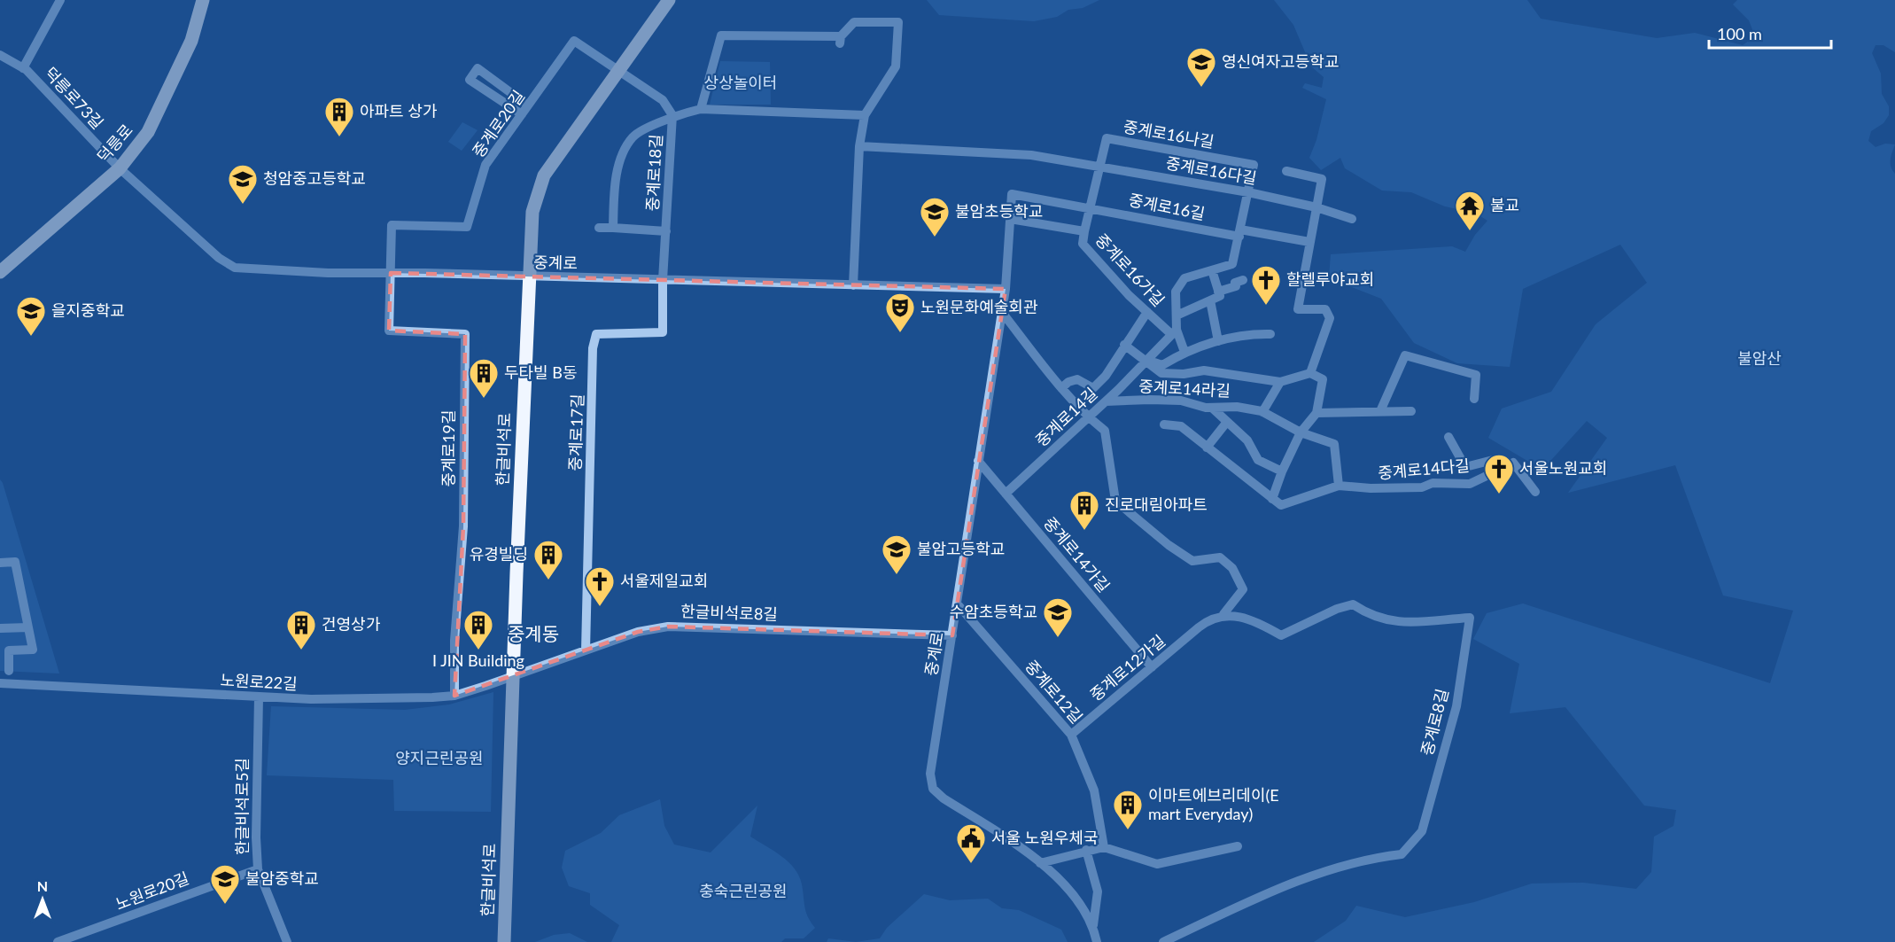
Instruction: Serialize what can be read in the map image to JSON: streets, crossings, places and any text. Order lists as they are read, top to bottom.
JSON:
{
  "streets": {
    "main road": ["덕릉로", "한글비석로"],
    "street": [
      "덕릉로73길",
      "중계로20길",
      "중계로16나길",
      "중계로16다길",
      "중계로18길",
      "중계로16길",
      "중계로",
      "중계로16가길",
      "중계로14라길",
      "중계로14길",
      "중계로17길",
      "중계로19길",
      "중계로14다길",
      "중계로14가길",
      "한글비석로8길",
      "중계로12가길",
      "노원로22길",
      "중계로12길",
      "중계로8길",
      "한글비석로5길",
      "노원로20길"
    ]
  },
  "crossings": [
    ["덕릉로73길", "덕릉로"],
    ["덕릉로73길", "중계로"],
    ["중계로20길", "중계로18길"],
    ["중계로20길", "중계로"],
    ["중계로20길", "중계로19길"],
    ["중계로20길", "한글비석로"],
    ["중계로16나길", "중계로16다길"],
    ["중계로16나길", "중계로16길"],
    ["덕릉로", "중계로"],
    ["중계로18길", "중계로"],
    ["중계로18길", "중계로17길"],
    ["중계로18길", "한글비석로"],
    ["중계로16길", "중계로"],
    ["중계로16길", "중계로16가길"],
    ["중계로", "중계로17길"],
    ["중계로", "중계로19길"],
    ["중계로", "한글비석로"],
    ["중계로", "중계로14가길"],
    ["중계로", "한글비석로8길"],
    ["중계로", "중계로12길"],
    ["중계로16가길", "중계로14길"],
    ["중계로14라길", "중계로14길"],
    ["중계로14라길", "중계로14다길"],
    ["중계로14길", "중계로14가길"],
    ["중계로17길", "한글비석로8길"],
    ["중계로19길", "노원로22길"],
    ["한글비석로", "한글비석로8길"],
    ["한글비석로", "노원로22길"],
    ["중계로14가길", "중계로12가길"],
    ["한글비석로8길", "노원로22길"],
    ["중계로12가길", "중계로12길"],
    ["중계로12가길", "중계로8길"],
    ["노원로22길", "한글비석로5길"],
    ["한글비석로5길", "노원로20길"]
  ],
  "districts": ["중계동"],
  "parks": [
    "상상놀이터",
    "불암산",
    "양지근린공원",
    "충숙근린공원"
  ],
  "places": {
    "school or university": [
      "영신여자고등학교",
      "청암중고등학교",
      "불암초등학교",
      "을지중학교",
      "불암고등학교",
      "수암초등학교",
      "불암중학교"
    ],
    "building": [
      "아파트 상가",
      "두타빌 B동",
      "진로대림아파트",
      "유경빌딩",
      "건영상가",
      "I JIN Building",
      "이마트에브리데이(E mart Everyday)"
    ],
    "temple": ["불교"],
    "church": ["할렐루야교회", "서울노원교회", "서울제일교회"],
    "theatre": ["노원문화예술회관"],
    "public building": ["서울 노원우체국"]
  },
  "scale_bar": "100 m",
  "north": "top"
}
